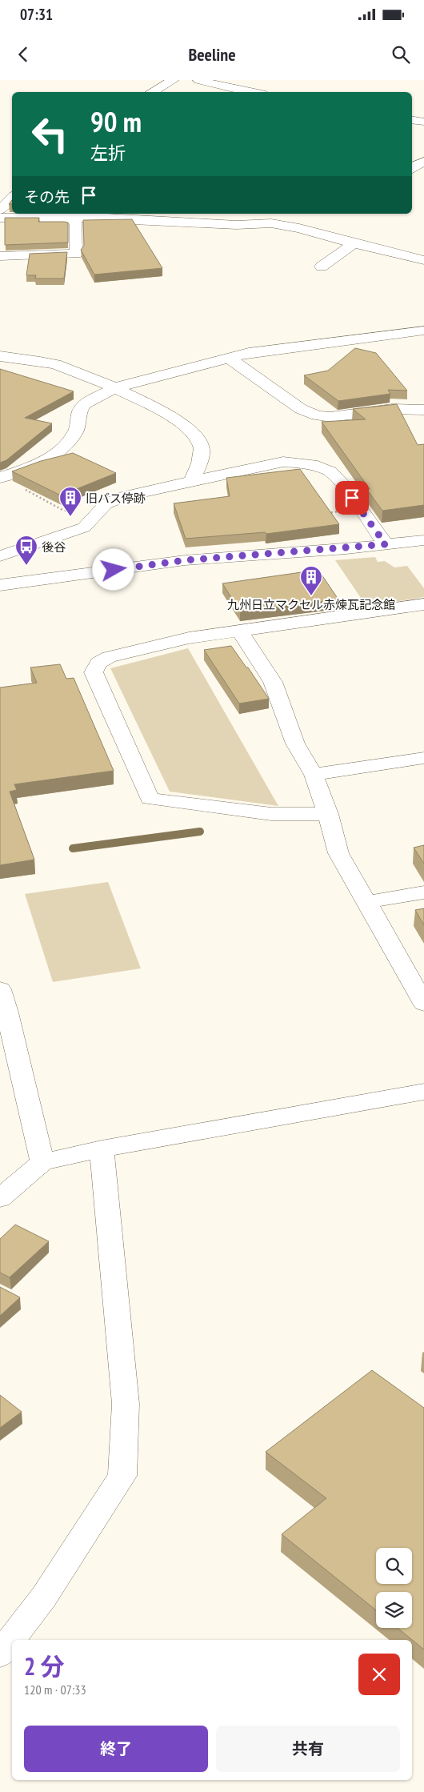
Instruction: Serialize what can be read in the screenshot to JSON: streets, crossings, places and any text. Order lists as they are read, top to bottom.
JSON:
{
  "places": {
    "building": ["旧バス停跡", "九州日立マクセル赤煉瓦記念館"],
    "bus stop": ["後谷"]
  },
  "page": {
    "status": "07:31",
    "header": "Beeline",
    "turn": ["90 m", "左折"],
    "then": "その先",
    "heading": ["2 分", "120 m · 07:33"],
    "buttons": ["終了", "共有"]
  }
}
